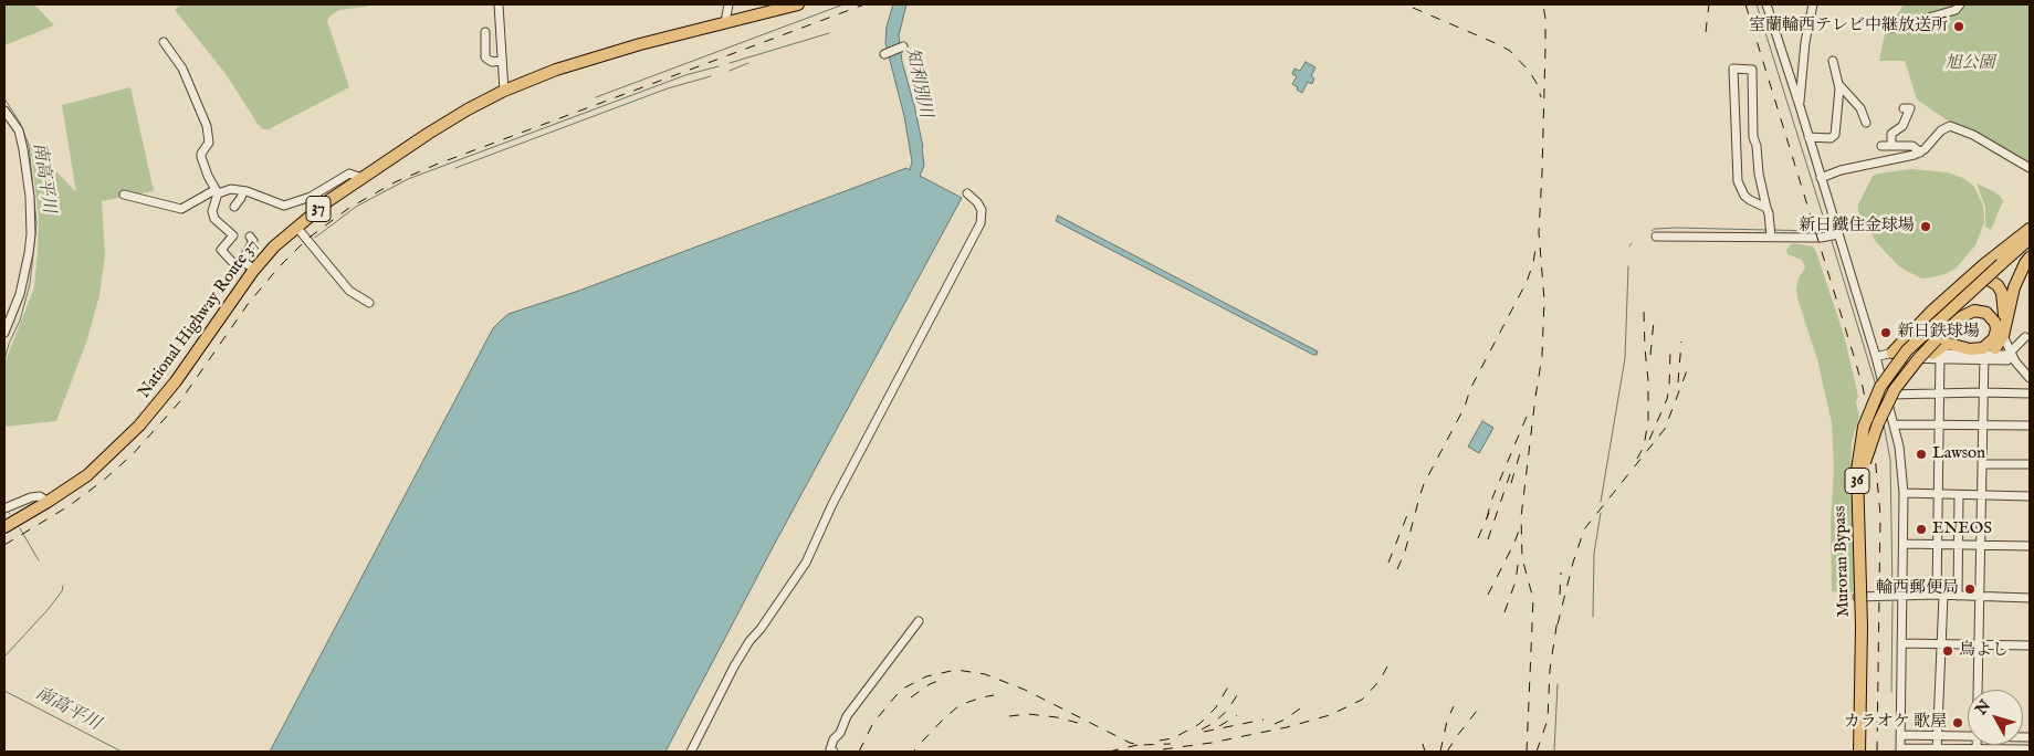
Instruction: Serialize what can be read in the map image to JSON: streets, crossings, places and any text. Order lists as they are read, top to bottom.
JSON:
{
  "streets": {
    "highway": [
      "37",
      "National Highway Route 37",
      "36",
      "Muroran Bypass"
    ]
  },
  "water": ["知利別川", "南高平川"],
  "parks": ["旭公園"],
  "places": [
    "室蘭輪西テレビ中継放送所",
    "新日鐵住金球場",
    "新日鉄球場",
    "Lawson",
    "ENEOS",
    "輪西郵便局",
    "鳥よし",
    "カラオケ 歌屋"
  ],
  "north": "top left"
}
